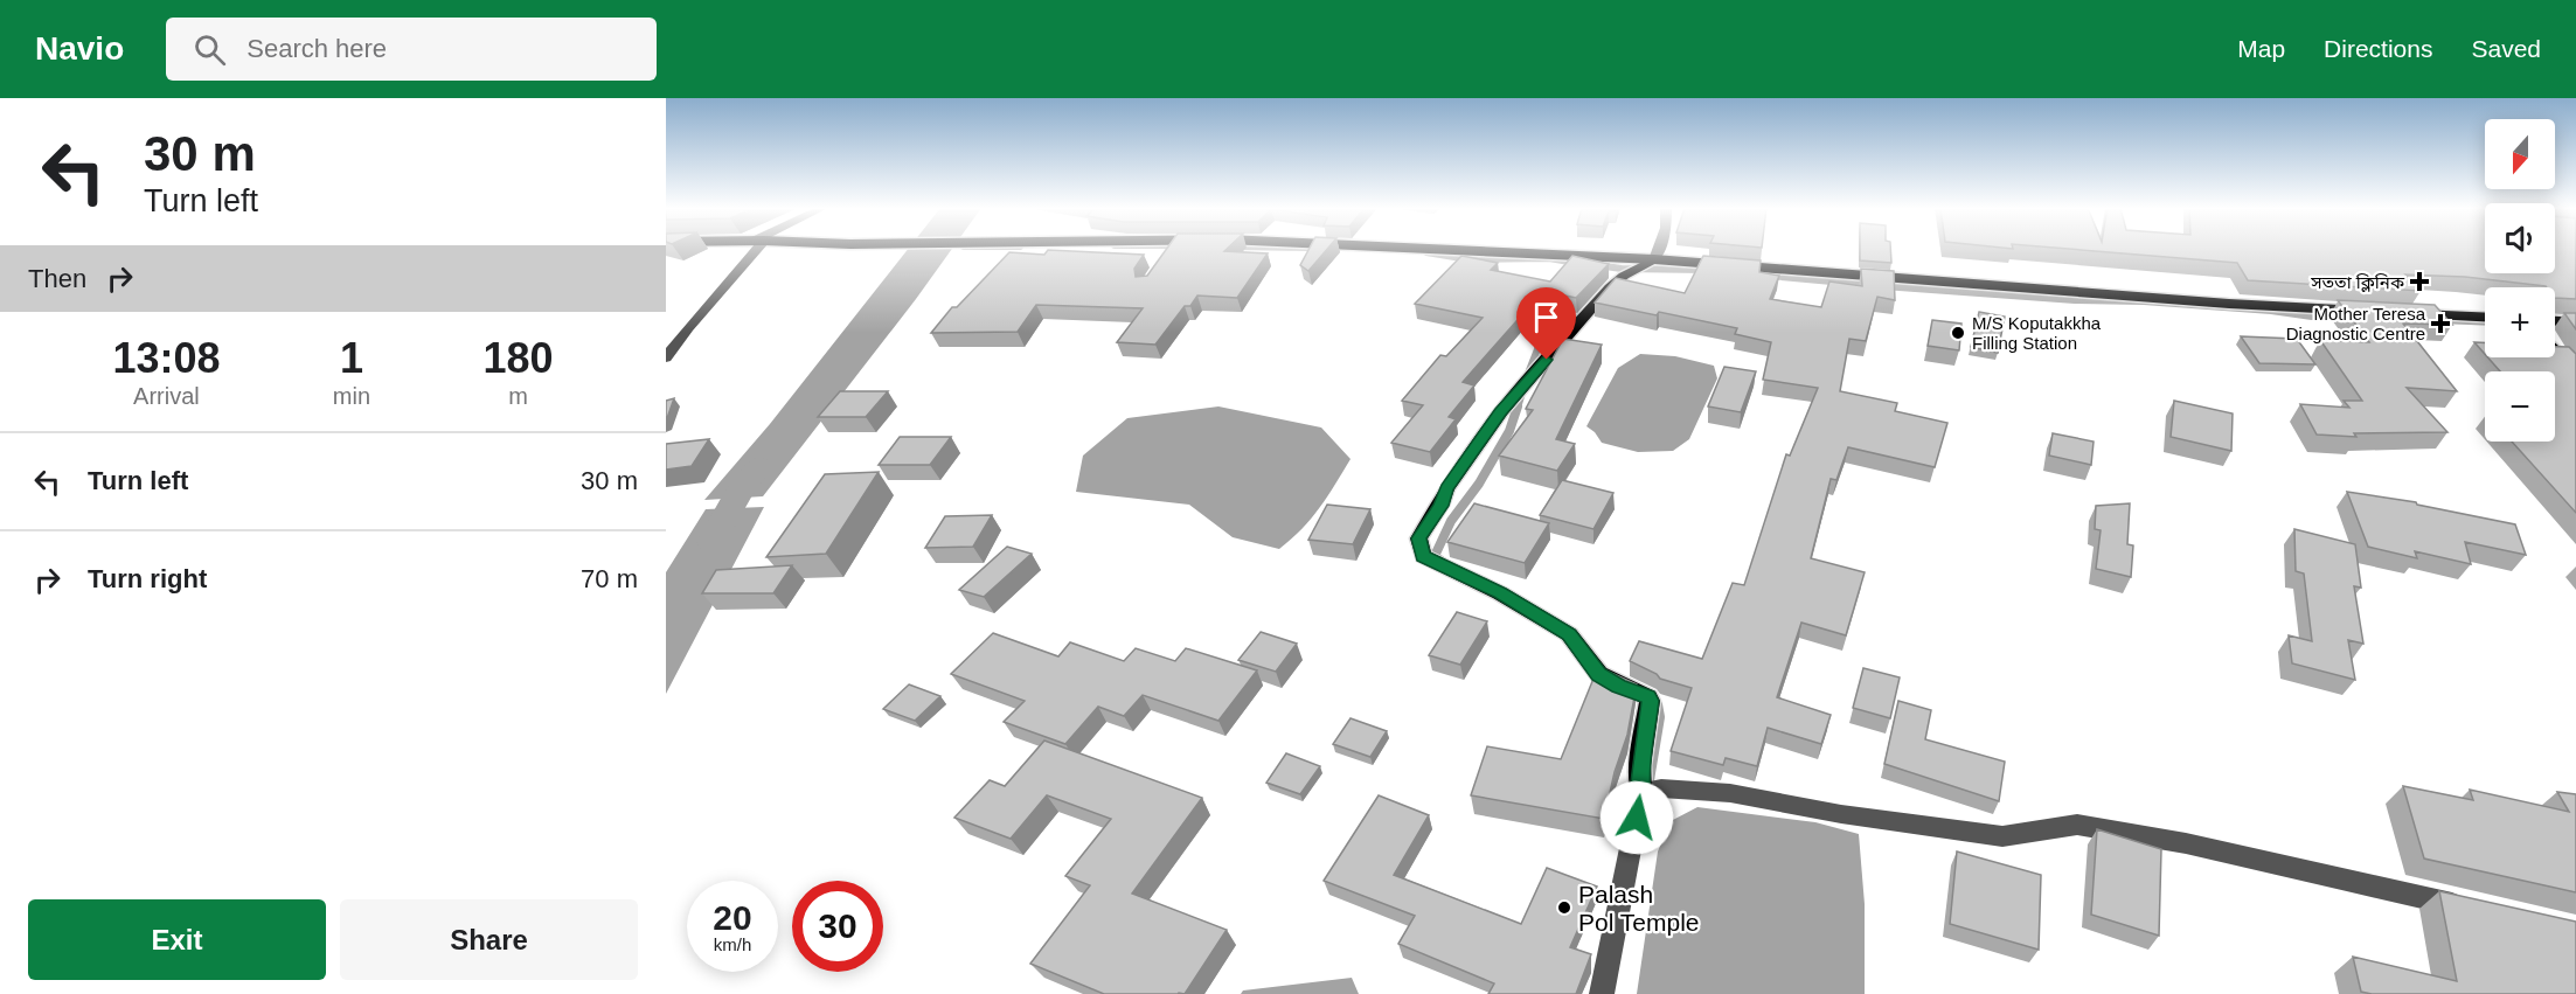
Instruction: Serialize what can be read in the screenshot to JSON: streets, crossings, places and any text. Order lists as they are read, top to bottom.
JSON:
{
  "places": {
    "health": ["সততা ক্লিনিক", "Mother Teresa Diagnostic Centre"],
    "other": ["M/S Koputakkha Filling Station", "Palash Pol Temple"]
  },
  "north": "bottom",
  "page": {
    "header": "Navio",
    "search": "Search here",
    "nav": ["Map", "Directions", "Saved"],
    "turn": ["30 m", "Turn left"],
    "map_buttons": ["+", "−"],
    "then": "Then",
    "eta": [
      "13:08",
      "Arrival",
      "1",
      "min",
      "180",
      "m"
    ],
    "list": [
      {
        "name": "Turn left",
        "value": "30 m"
      },
      {
        "name": "Turn right",
        "value": "70 m"
      }
    ],
    "speed": "20 km/h",
    "limit": "30",
    "buttons": ["Exit", "Share"]
  }
}
